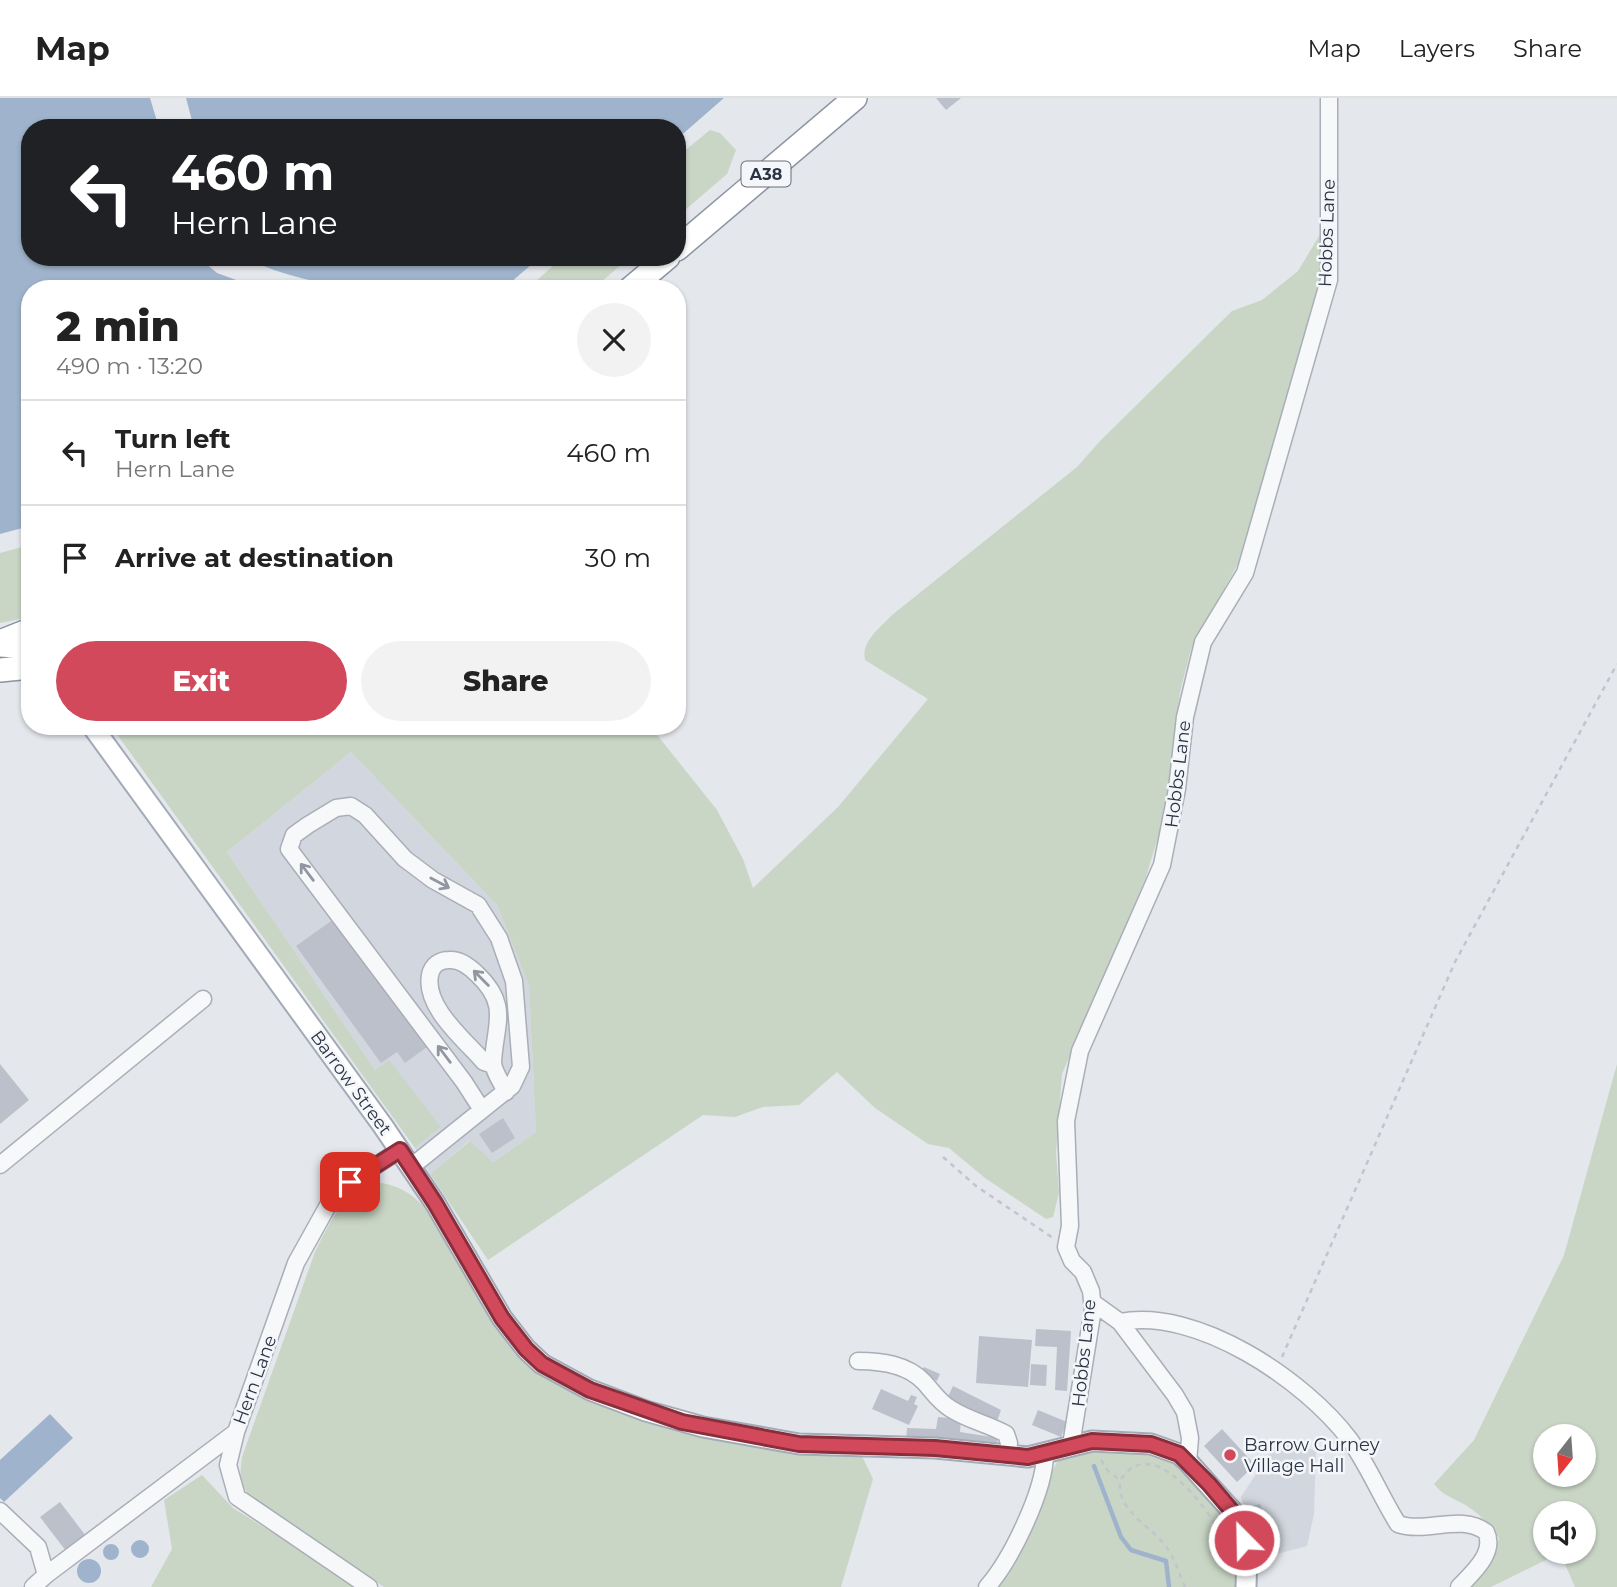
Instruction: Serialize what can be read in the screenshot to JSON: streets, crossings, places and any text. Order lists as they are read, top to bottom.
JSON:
{
  "streets": {
    "highway": ["A38"],
    "main road": ["Barrow Street"],
    "street": ["Hobbs Lane", "Hern Lane"]
  },
  "crossings": [
    ["Hobbs Lane", "Barrow Street"],
    ["Barrow Street", "Hern Lane"]
  ],
  "places": ["Barrow Gurney Village Hall"],
  "north": "bottom",
  "page": {
    "header": "Map",
    "nav": ["Map", "Layers", "Share"],
    "turn": ["460 m", "Hern Lane"],
    "heading": ["2 min", "490 m · 13:20"],
    "list": [
      {
        "name": "Turn left",
        "note": "Hern Lane",
        "value": "460 m"
      },
      {
        "name": "Arrive at destination",
        "value": "30 m"
      }
    ],
    "buttons": ["Exit", "Share"]
  }
}
